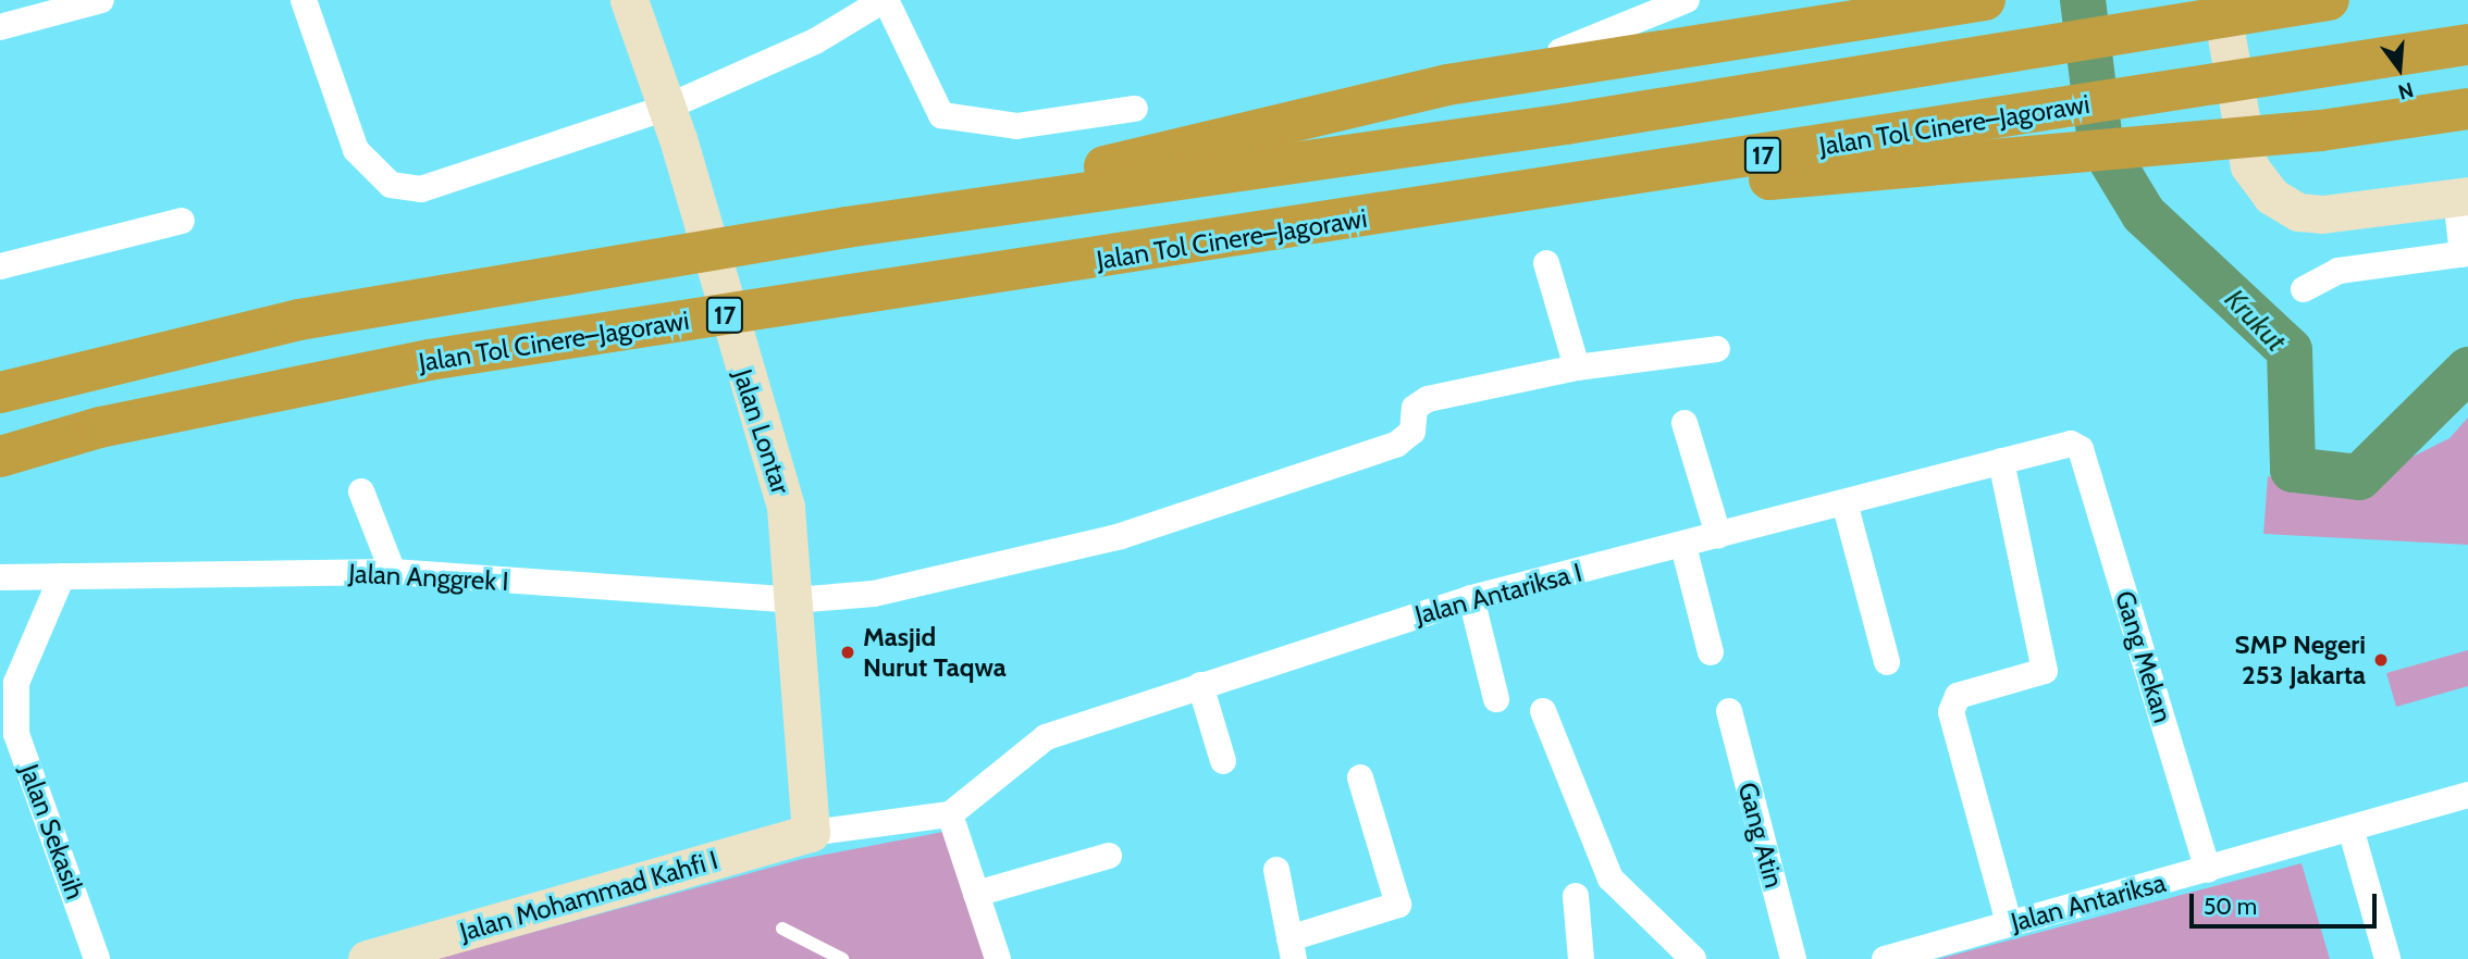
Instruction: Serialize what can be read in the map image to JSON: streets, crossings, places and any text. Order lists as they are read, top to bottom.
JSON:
{
  "streets": {
    "highway": ["Jalan Tol Cinere–Jagorawi", "17"],
    "street": [
      "Jalan Lontar",
      "Jalan Anggrek I",
      "Jalan Antariksa I",
      "Gang Mekan",
      "Jalan Sekasih",
      "Gang Atin",
      "Jalan Mohammad Kahfi I",
      "Jalan Antariksa"
    ]
  },
  "crossings": [
    ["Jalan Lontar", "Jalan Anggrek I"],
    ["Jalan Lontar", "Jalan Mohammad Kahfi I"],
    ["Jalan Anggrek I", "Jalan Sekasih"],
    ["Jalan Antariksa I", "Gang Mekan"],
    ["Gang Mekan", "Jalan Antariksa"]
  ],
  "water": ["Krukut"],
  "places": ["Masjid Nurut Taqwa", "SMP Negeri 253 Jakarta"],
  "scale_bar": "50 m",
  "north": "bottom"
}
